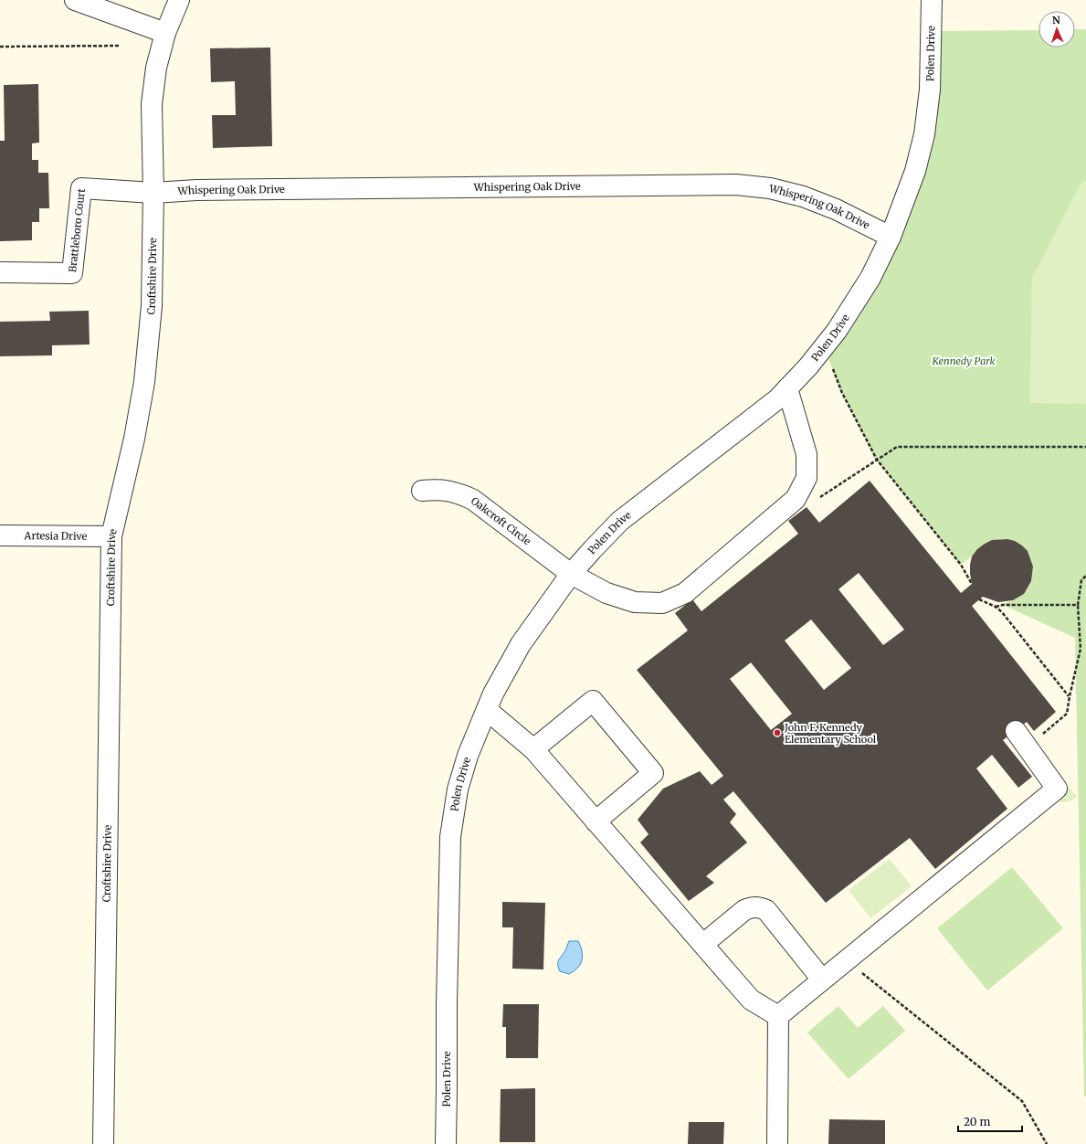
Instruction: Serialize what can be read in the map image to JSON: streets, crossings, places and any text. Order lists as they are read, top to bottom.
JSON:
{
  "streets": {
    "street": [
      "Polen Drive",
      "Whispering Oak Drive",
      "Brattleboro Court",
      "Croftshire Drive",
      "Oakcroft Circle",
      "Artesia Drive"
    ]
  },
  "crossings": [
    ["Polen Drive", "Whispering Oak Drive"],
    ["Polen Drive", "Oakcroft Circle"],
    ["Whispering Oak Drive", "Brattleboro Court"],
    ["Whispering Oak Drive", "Croftshire Drive"],
    ["Brattleboro Court", "Croftshire Drive"],
    ["Croftshire Drive", "Artesia Drive"]
  ],
  "parks": ["Kennedy Park"],
  "places": ["John F. Kennedy Elementary School"],
  "scale_bar": "20 m",
  "north": "top"
}
